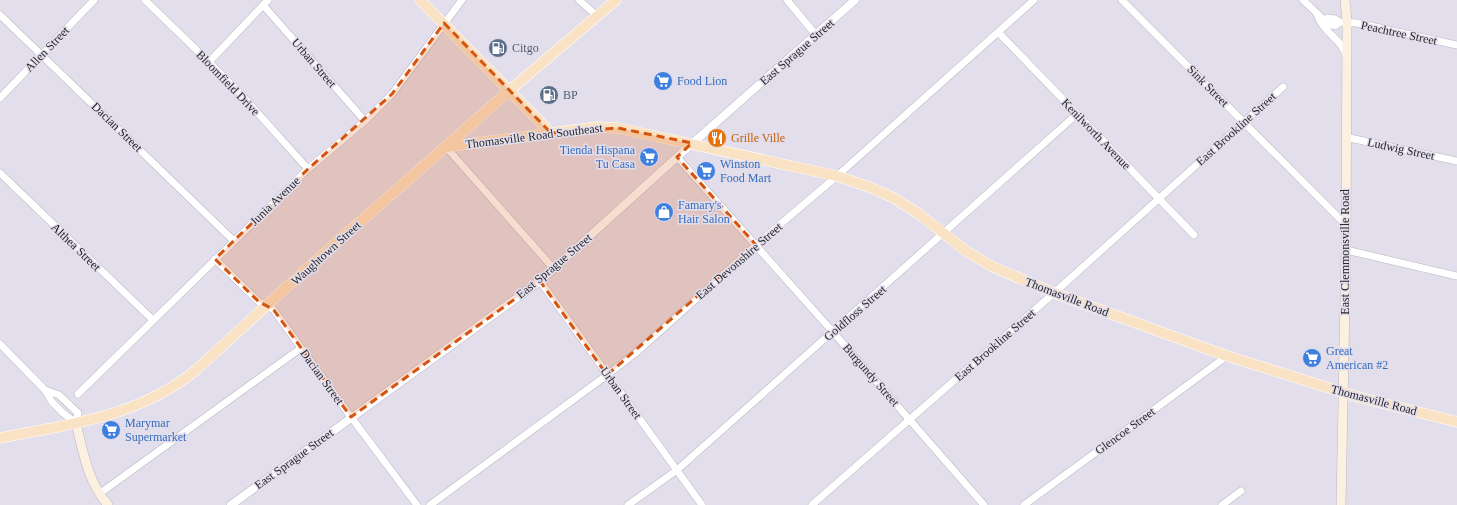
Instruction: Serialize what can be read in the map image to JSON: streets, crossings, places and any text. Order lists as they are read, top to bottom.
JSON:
{
  "streets": {
    "main road": [
      "Thomasville Road Southeast",
      "East Clemmonsville Road",
      "Waughtown Street",
      "Thomasville Road"
    ],
    "street": [
      "Peachtree Street",
      "Allen Street",
      "East Sprague Street",
      "Urban Street",
      "Bloomfield Drive",
      "Sink Street",
      "Dacian Street",
      "East Brookline Street",
      "Kenilworth Avenue",
      "Ludwig Street",
      "Junia Avenue",
      "Althea Street",
      "East Devonshire Street",
      "Goldfloss Street",
      "Burgundy Street",
      "Glencoe Street"
    ]
  },
  "crossings": [
    ["Peachtree Street", "East Clemmonsville Road"],
    ["Allen Street", "Dacian Street"],
    ["East Sprague Street", "Urban Street"],
    ["East Sprague Street", "Dacian Street"],
    ["East Sprague Street", "Thomasville Road Southeast"],
    ["East Sprague Street", "Thomasville Road"],
    ["East Sprague Street", "Burgundy Street"],
    ["Urban Street", "Junia Avenue"],
    ["Urban Street", "East Devonshire Street"],
    ["Urban Street", "Goldfloss Street"],
    ["Bloomfield Drive", "Junia Avenue"],
    ["Sink Street", "East Brookline Street"],
    ["Sink Street", "East Clemmonsville Road"],
    ["Dacian Street", "Junia Avenue"],
    ["Dacian Street", "Waughtown Street"],
    ["East Brookline Street", "Kenilworth Avenue"],
    ["East Brookline Street", "Thomasville Road"],
    ["East Brookline Street", "Burgundy Street"],
    ["Kenilworth Avenue", "East Devonshire Street"],
    ["Kenilworth Avenue", "Goldfloss Street"],
    ["Thomasville Road Southeast", "Waughtown Street"],
    ["Thomasville Road Southeast", "Thomasville Road"],
    ["Ludwig Street", "East Clemmonsville Road"],
    ["Junia Avenue", "Althea Street"],
    ["East Clemmonsville Road", "Thomasville Road"],
    ["East Devonshire Street", "Thomasville Road"],
    ["East Devonshire Street", "Burgundy Street"],
    ["Thomasville Road", "Goldfloss Street"],
    ["Thomasville Road", "Glencoe Street"],
    ["Goldfloss Street", "Burgundy Street"]
  ],
  "places": {
    "fuel station": ["Citgo", "BP"],
    "supermarket": [
      "Food Lion",
      "Tienda Hispana Tu Casa",
      "Winston Food Mart",
      "Great American #2",
      "Marymar Supermarket"
    ],
    "restaurant": ["Grille Ville"],
    "shop": ["Famary's Hair Salon"]
  }
}
